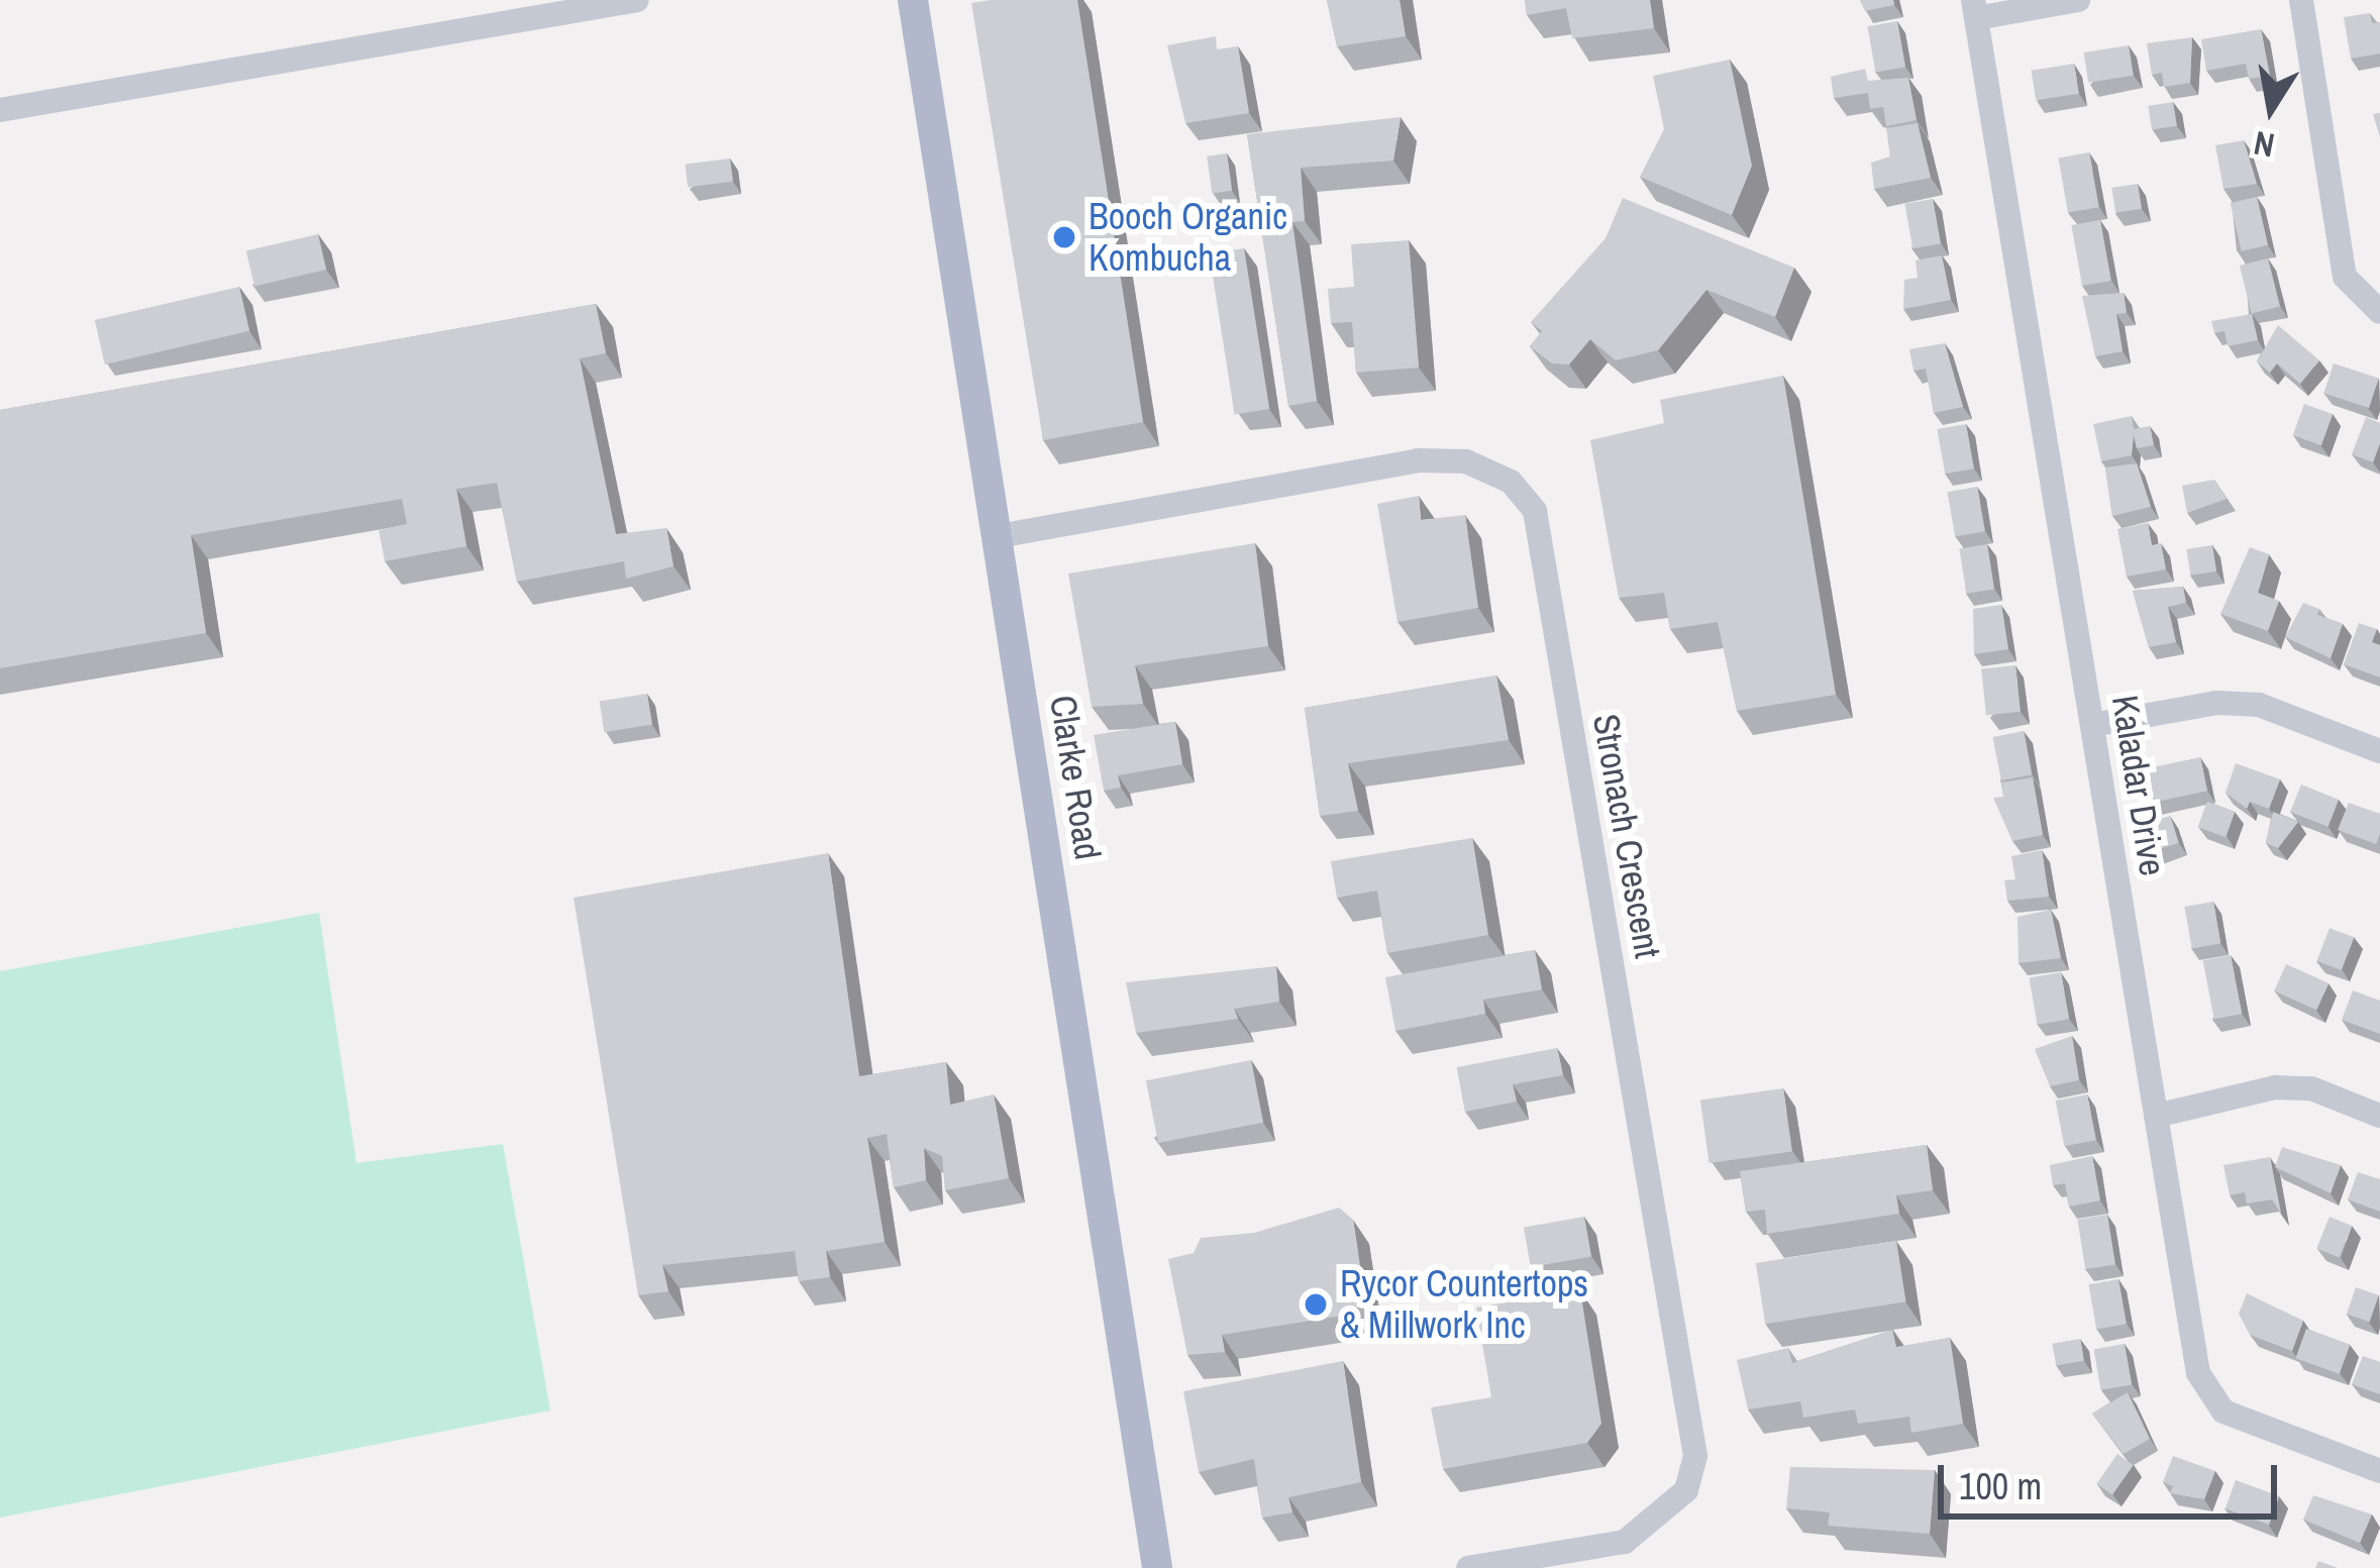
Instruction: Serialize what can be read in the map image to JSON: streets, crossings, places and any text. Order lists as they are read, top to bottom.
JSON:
{
  "streets": {
    "main road": ["Clarke Road"],
    "street": ["Kaladar Drive", "Stronach Crescent"]
  },
  "crossings": [
    ["Clarke Road", "Stronach Crescent"]
  ],
  "places": ["Booch Organic Kombucha", "Rycor Countertops & Millwork Inc"],
  "scale_bar": "100 m",
  "north": "bottom"
}
